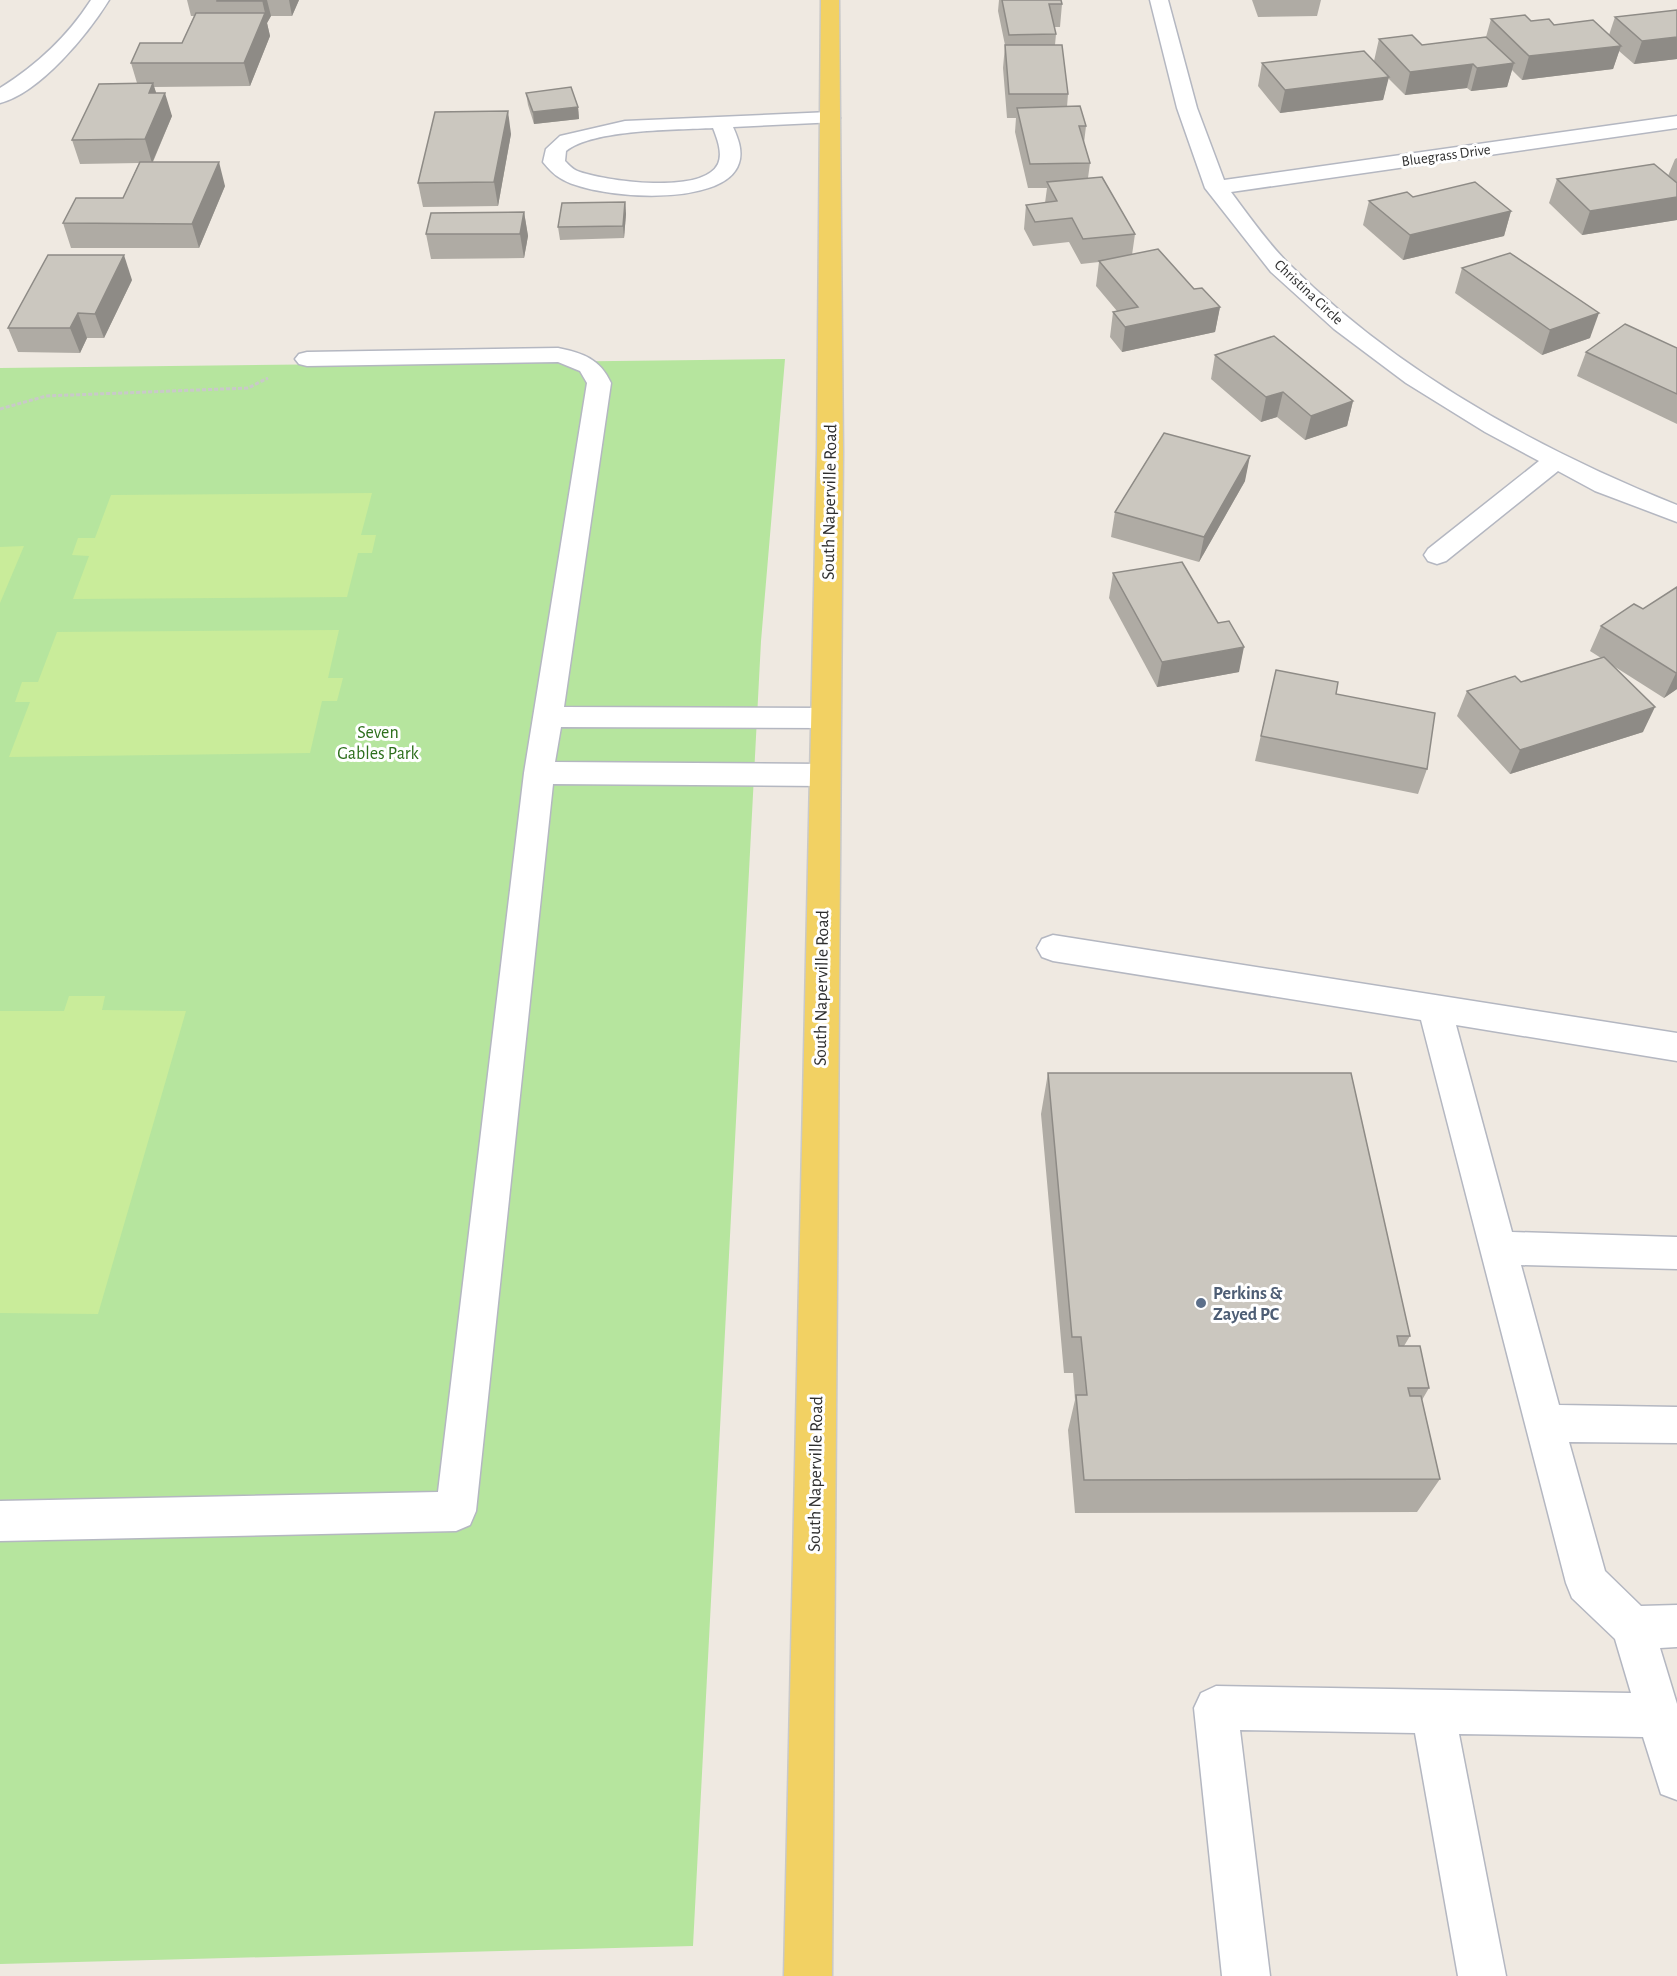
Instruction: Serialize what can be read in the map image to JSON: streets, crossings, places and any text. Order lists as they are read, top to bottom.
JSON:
{
  "streets": {
    "main road": ["South Naperville Road"],
    "street": ["Bluegrass Drive", "Christina Circle"]
  },
  "crossings": [
    ["Bluegrass Drive", "Christina Circle"]
  ],
  "parks": ["Seven Gables Park"],
  "places": ["Perkins & Zayed PC"]
}
